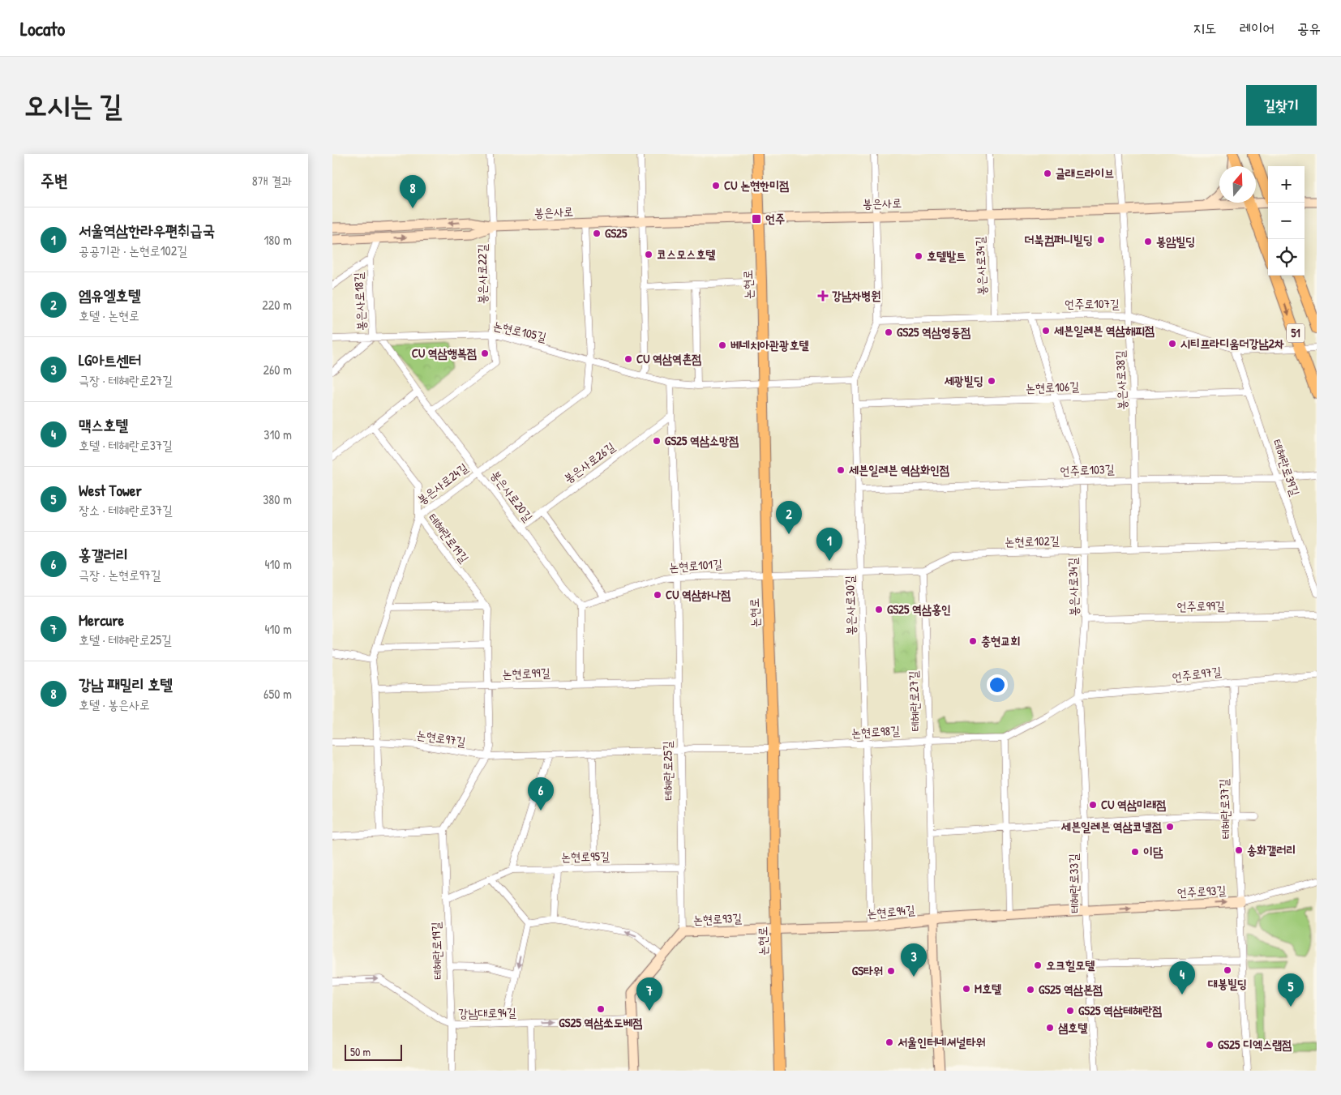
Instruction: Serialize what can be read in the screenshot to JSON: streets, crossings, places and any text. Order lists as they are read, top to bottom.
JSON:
{
  "streets": {
    "main road": [
      "봉은사로",
      "논현로",
      "51",
      "테헤란로27길",
      "언주로93길",
      "논현로94길",
      "논현로93길"
    ],
    "street": [
      "봉은사로34길",
      "봉은사로22길",
      "봉은사로18길",
      "언주로107길",
      "논현로105길",
      "봉은사로38길",
      "논현로106길",
      "봉은사로26길",
      "테헤란로39길",
      "언주로103길",
      "봉은사로24길",
      "봉은사로20길",
      "테헤란로19길",
      "논현로102길",
      "논현로101길",
      "봉은사로30길",
      "언주로99길",
      "논현로99길",
      "언주로97길",
      "논현로98길",
      "논현로97길",
      "테헤란로25길",
      "테헤란로37길",
      "논현로95길",
      "테헤란로33길",
      "강남대로94길"
    ]
  },
  "crossings": [
    ["봉은사로", "봉은사로34길"],
    ["봉은사로", "봉은사로22길"],
    ["봉은사로", "논현로"],
    ["봉은사로", "봉은사로18길"],
    ["봉은사로", "봉은사로38길"],
    ["봉은사로", "봉은사로24길"],
    ["봉은사로", "봉은사로30길"],
    ["봉은사로34길", "언주로107길"],
    ["봉은사로34길", "논현로106길"],
    ["봉은사로34길", "언주로103길"],
    ["봉은사로34길", "논현로102길"],
    ["봉은사로34길", "언주로99길"],
    ["봉은사로34길", "언주로97길"],
    ["봉은사로34길", "논현로98길"],
    ["봉은사로34길", "테헤란로33길"],
    ["봉은사로22길", "논현로105길"],
    ["봉은사로22길", "봉은사로20길"],
    ["논현로", "논현로105길"],
    ["논현로", "논현로102길"],
    ["논현로", "논현로101길"],
    ["논현로", "논현로98길"],
    ["논현로", "논현로97길"],
    ["논현로", "논현로94길"],
    ["논현로", "논현로93길"],
    ["봉은사로18길", "논현로105길"],
    ["봉은사로18길", "봉은사로20길"],
    ["언주로107길", "51"],
    ["언주로107길", "봉은사로38길"],
    ["언주로107길", "테헤란로39길"],
    ["언주로107길", "봉은사로30길"],
    ["논현로105길", "봉은사로24길"],
    ["논현로105길", "봉은사로20길"],
    ["봉은사로38길", "논현로106길"],
    ["봉은사로38길", "언주로103길"],
    ["봉은사로38길", "논현로102길"],
    ["논현로106길", "테헤란로39길"],
    ["논현로106길", "봉은사로30길"],
    ["봉은사로26길", "봉은사로20길"],
    ["테헤란로39길", "언주로103길"],
    ["테헤란로39길", "논현로102길"],
    ["언주로103길", "봉은사로30길"],
    ["봉은사로24길", "봉은사로20길"],
    ["봉은사로24길", "테헤란로19길"],
    ["봉은사로24길", "논현로99길"],
    ["봉은사로24길", "논현로97길"],
    ["봉은사로20길", "논현로101길"],
    ["테헤란로19길", "논현로99길"],
    ["테헤란로19길", "논현로97길"],
    ["테헤란로19길", "논현로95길"],
    ["테헤란로19길", "강남대로94길"],
    ["논현로102길", "논현로101길"],
    ["논현로102길", "봉은사로30길"],
    ["논현로102길", "테헤란로27길"],
    ["논현로101길", "테헤란로25길"],
    ["봉은사로30길", "논현로98길"],
    ["봉은사로30길", "논현로94길"],
    ["논현로99길", "테헤란로25길"],
    ["언주로97길", "논현로98길"],
    ["언주로97길", "테헤란로37길"],
    ["언주로97길", "테헤란로33길"],
    ["테헤란로27길", "논현로98길"],
    ["테헤란로27길", "논현로94길"],
    ["논현로98길", "논현로97길"],
    ["논현로98길", "테헤란로33길"],
    ["논현로97길", "테헤란로25길"],
    ["테헤란로25길", "논현로95길"],
    ["테헤란로25길", "논현로93길"],
    ["테헤란로37길", "언주로93길"],
    ["테헤란로33길", "언주로93길"],
    ["테헤란로33길", "논현로94길"],
    ["언주로93길", "논현로94길"],
    ["논현로94길", "논현로93길"]
  ],
  "one_way": ["강남대로94길"],
  "places": {
    "other": [
      "글래드라이브",
      "CU 논현한미점",
      "GS25",
      "더북컴퍼니빌딩",
      "봉암빌딩",
      "코스모스호텔",
      "호텔발트",
      "세븐일레븐 역삼해피점",
      "GS25 역삼영동점",
      "시티프라디움더강남2차",
      "베네치아관광호텔",
      "CU 역삼행복점",
      "CU 역삼역촌점",
      "세광빌딩",
      "GS25 역삼소망점",
      "세븐일레븐 역삼화인점",
      "CU 역삼하나점",
      "GS25 역삼홍인",
      "충현교회",
      "CU 역삼미래점",
      "세븐일레븐 역삼코넬점",
      "송화갤러리",
      "이담",
      "오크힐모텔",
      "대봉빌딩",
      "GS타워",
      "M호텔",
      "GS25 역삼본점",
      "GS25 역삼쏘도베점",
      "GS25 역삼테헤란점",
      "샘호텔",
      "서울인터네셔널타워",
      "GS25 디엑스랩점"
    ],
    "transit": ["언주"],
    "health": ["강남차병원"]
  },
  "scale_bar": "50 m",
  "north": "top",
  "page": {
    "header": "Locato",
    "nav": ["지도", "레이어", "공유"],
    "buttons": "길찾기",
    "title": "오시는 길",
    "heading": ["주변", "8개 결과"],
    "map_buttons": ["+", "−"],
    "pins": [
      "8",
      "2",
      "1",
      "6",
      "3",
      "4",
      "5",
      "7"
    ],
    "list": [
      {
        "mark": "1",
        "name": "서울역삼한라우편취급국",
        "note": "공공기관 · 논현로102길",
        "value": "180 m"
      },
      {
        "mark": "2",
        "name": "엠유엘호텔",
        "note": "호텔 · 논현로",
        "value": "220 m"
      },
      {
        "mark": "3",
        "name": "LG아트센터",
        "note": "극장 · 테헤란로27길",
        "value": "260 m"
      },
      {
        "mark": "4",
        "name": "맥스호텔",
        "note": "호텔 · 테헤란로37길",
        "value": "310 m"
      },
      {
        "mark": "5",
        "name": "West Tower",
        "note": "장소 · 테헤란로37길",
        "value": "380 m"
      },
      {
        "mark": "6",
        "name": "홍갤러리",
        "note": "극장 · 논현로97길",
        "value": "410 m"
      },
      {
        "mark": "7",
        "name": "Mercure",
        "note": "호텔 · 테헤란로25길",
        "value": "410 m"
      },
      {
        "mark": "8",
        "name": "강남 패밀리 호텔",
        "note": "호텔 · 봉은사로",
        "value": "650 m"
      }
    ],
    "scale": "50 m"
  }
}
